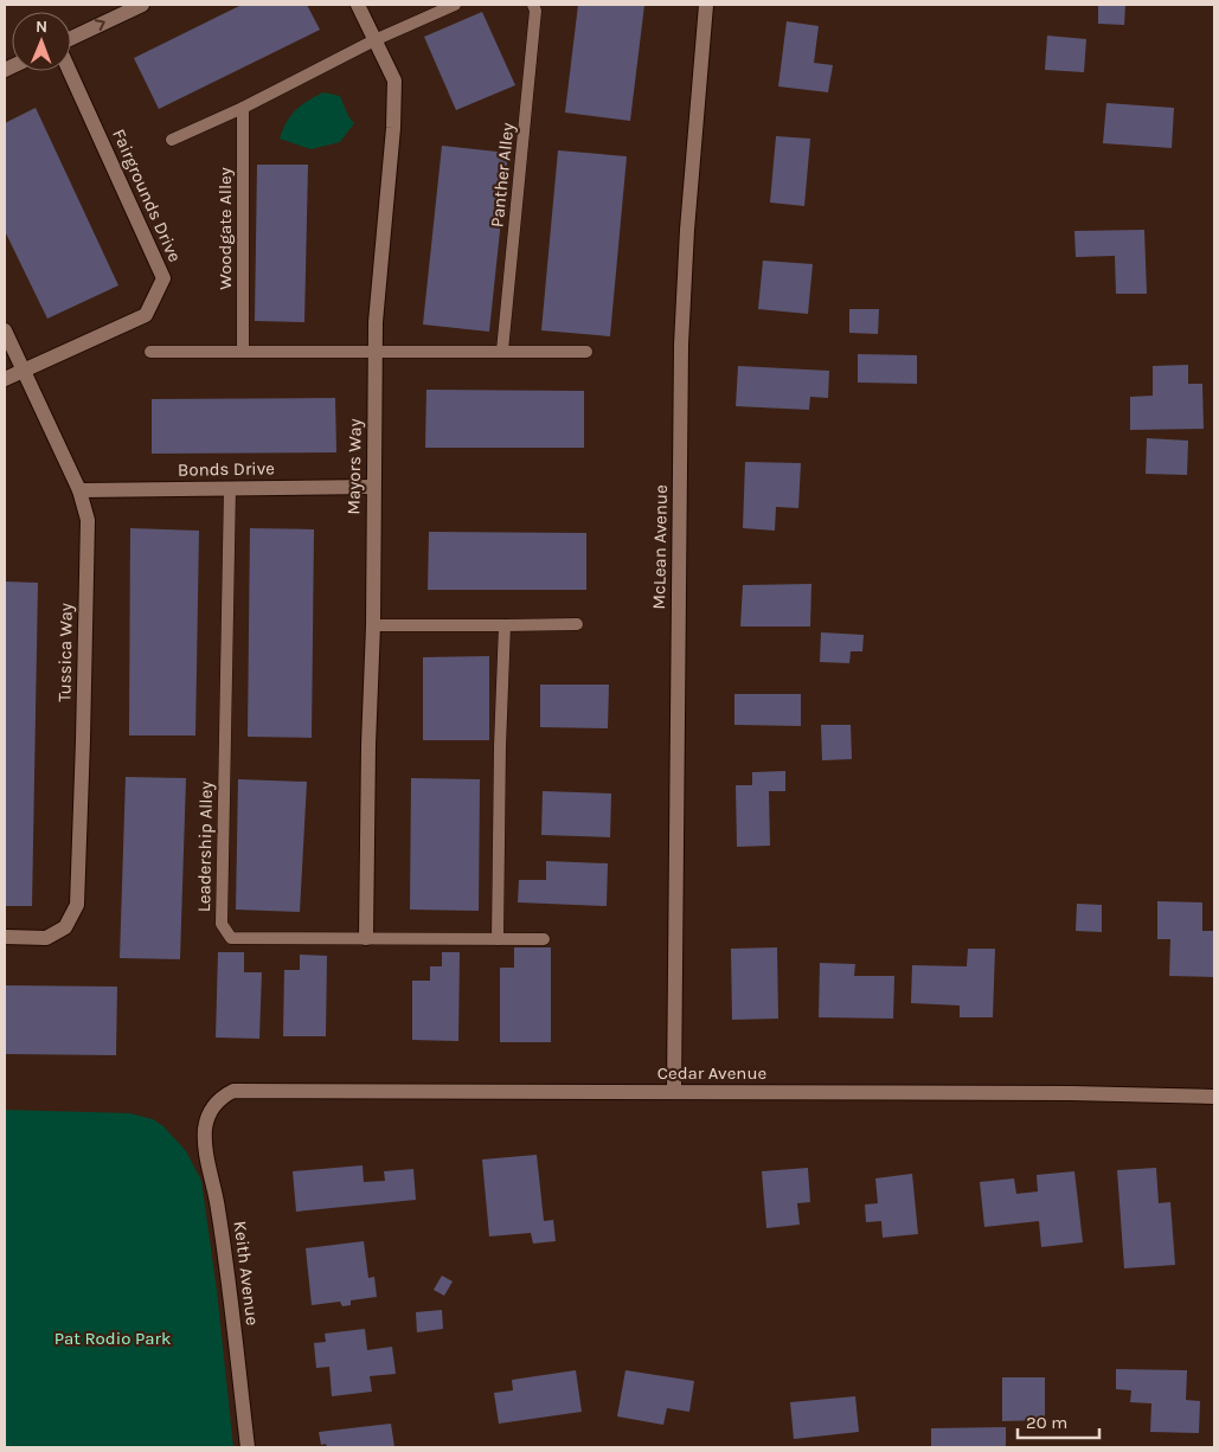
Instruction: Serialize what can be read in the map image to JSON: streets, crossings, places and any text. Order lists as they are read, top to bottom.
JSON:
{
  "streets": {
    "street": [
      "Fairgrounds Drive",
      "Mayors Way",
      "Bonds Drive",
      "McLean Avenue",
      "Tussica Way",
      "Cedar Avenue",
      "Keith Avenue"
    ],
    "lane": ["Panther Alley", "Woodgate Alley", "Leadership Alley"]
  },
  "crossings": [
    ["Fairgrounds Drive", "Tussica Way"],
    ["Mayors Way", "Bonds Drive"],
    ["Mayors Way", "Leadership Alley"],
    ["Bonds Drive", "Tussica Way"],
    ["Bonds Drive", "Leadership Alley"],
    ["McLean Avenue", "Cedar Avenue"],
    ["Cedar Avenue", "Keith Avenue"]
  ],
  "parks": ["Pat Rodio Park"],
  "scale_bar": "20 m",
  "north": "top"
}
